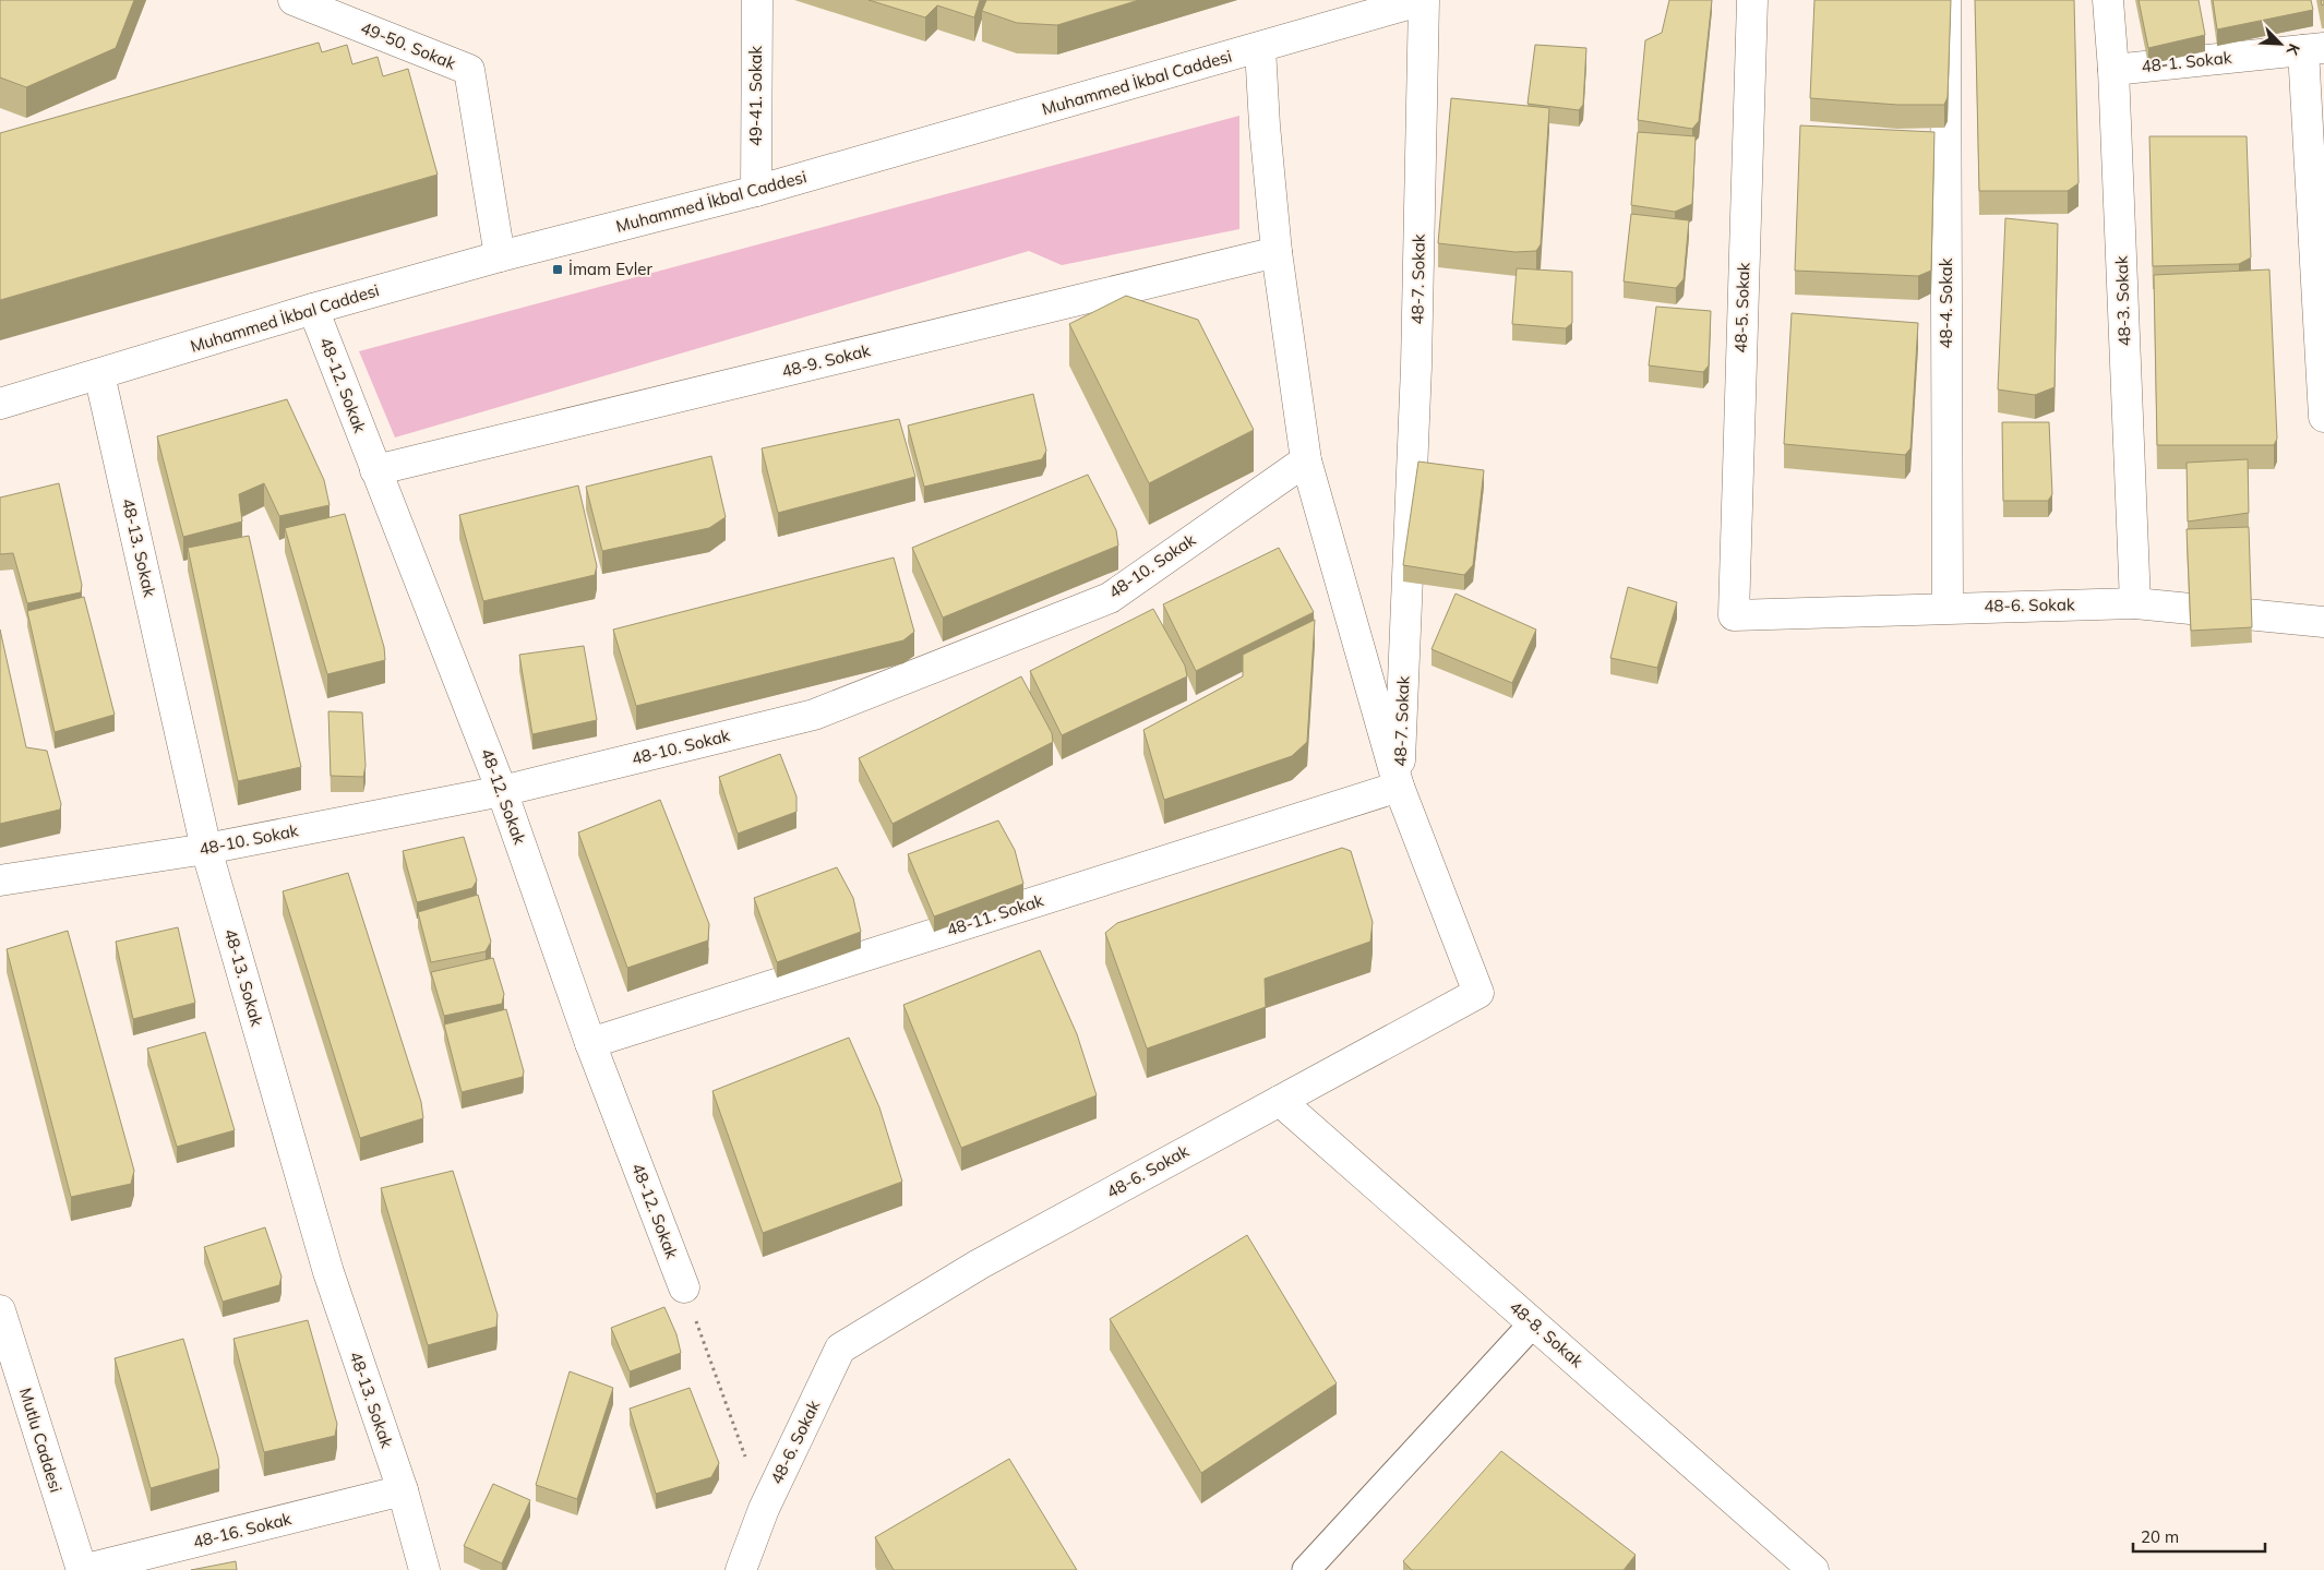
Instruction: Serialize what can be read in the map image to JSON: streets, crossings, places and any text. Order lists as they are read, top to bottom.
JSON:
{
  "streets": {
    "street": [
      "49-50. Sokak",
      "48-1. Sokak",
      "Muhammed İkbal Caddesi",
      "49-41. Sokak",
      "48-7. Sokak",
      "48-3. Sokak",
      "48-4. Sokak",
      "48-5. Sokak",
      "48-9. Sokak",
      "48-12. Sokak",
      "48-13. Sokak",
      "48-10. Sokak",
      "48-6. Sokak",
      "48-11. Sokak",
      "48-8. Sokak",
      "Mutlu Caddesi",
      "48-16. Sokak"
    ]
  },
  "crossings": [
    ["49-50. Sokak", "Muhammed İkbal Caddesi"],
    ["48-1. Sokak", "48-3. Sokak"],
    ["Muhammed İkbal Caddesi", "49-41. Sokak"],
    ["Muhammed İkbal Caddesi", "48-7. Sokak"],
    ["Muhammed İkbal Caddesi", "48-12. Sokak"],
    ["Muhammed İkbal Caddesi", "48-13. Sokak"],
    ["48-7. Sokak", "48-9. Sokak"],
    ["48-7. Sokak", "48-10. Sokak"],
    ["48-7. Sokak", "48-6. Sokak"],
    ["48-7. Sokak", "48-11. Sokak"],
    ["48-3. Sokak", "48-6. Sokak"],
    ["48-4. Sokak", "48-6. Sokak"],
    ["48-5. Sokak", "48-6. Sokak"],
    ["48-9. Sokak", "48-12. Sokak"],
    ["48-12. Sokak", "48-10. Sokak"],
    ["48-12. Sokak", "48-11. Sokak"],
    ["48-13. Sokak", "48-10. Sokak"],
    ["48-13. Sokak", "48-16. Sokak"],
    ["48-6. Sokak", "48-11. Sokak"],
    ["48-6. Sokak", "48-8. Sokak"],
    ["Mutlu Caddesi", "48-16. Sokak"]
  ],
  "places": {
    "transit": ["İmam Evler"]
  },
  "scale_bar": "20 m",
  "north": "bottom right"
}
